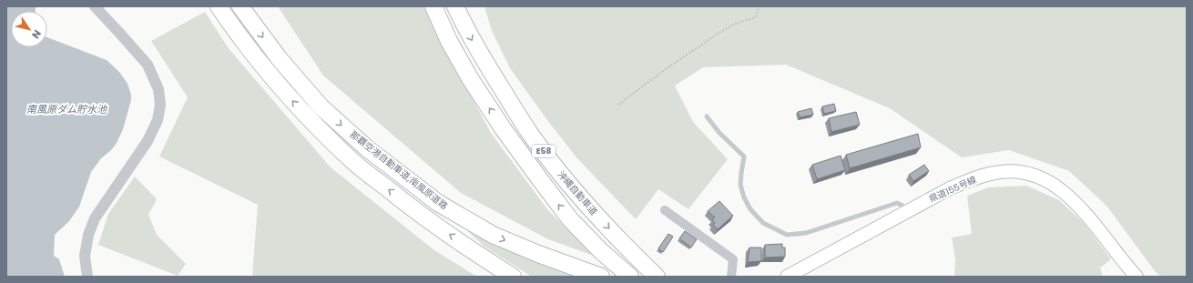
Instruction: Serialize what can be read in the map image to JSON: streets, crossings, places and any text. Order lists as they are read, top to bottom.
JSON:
{
  "streets": {
    "highway": ["E58", "那覇空港自動車道;南風原道路", "沖縄自動車道"],
    "main road": ["県道155号線"]
  },
  "water": ["南風原ダム貯水池"],
  "north": "bottom right"
}
